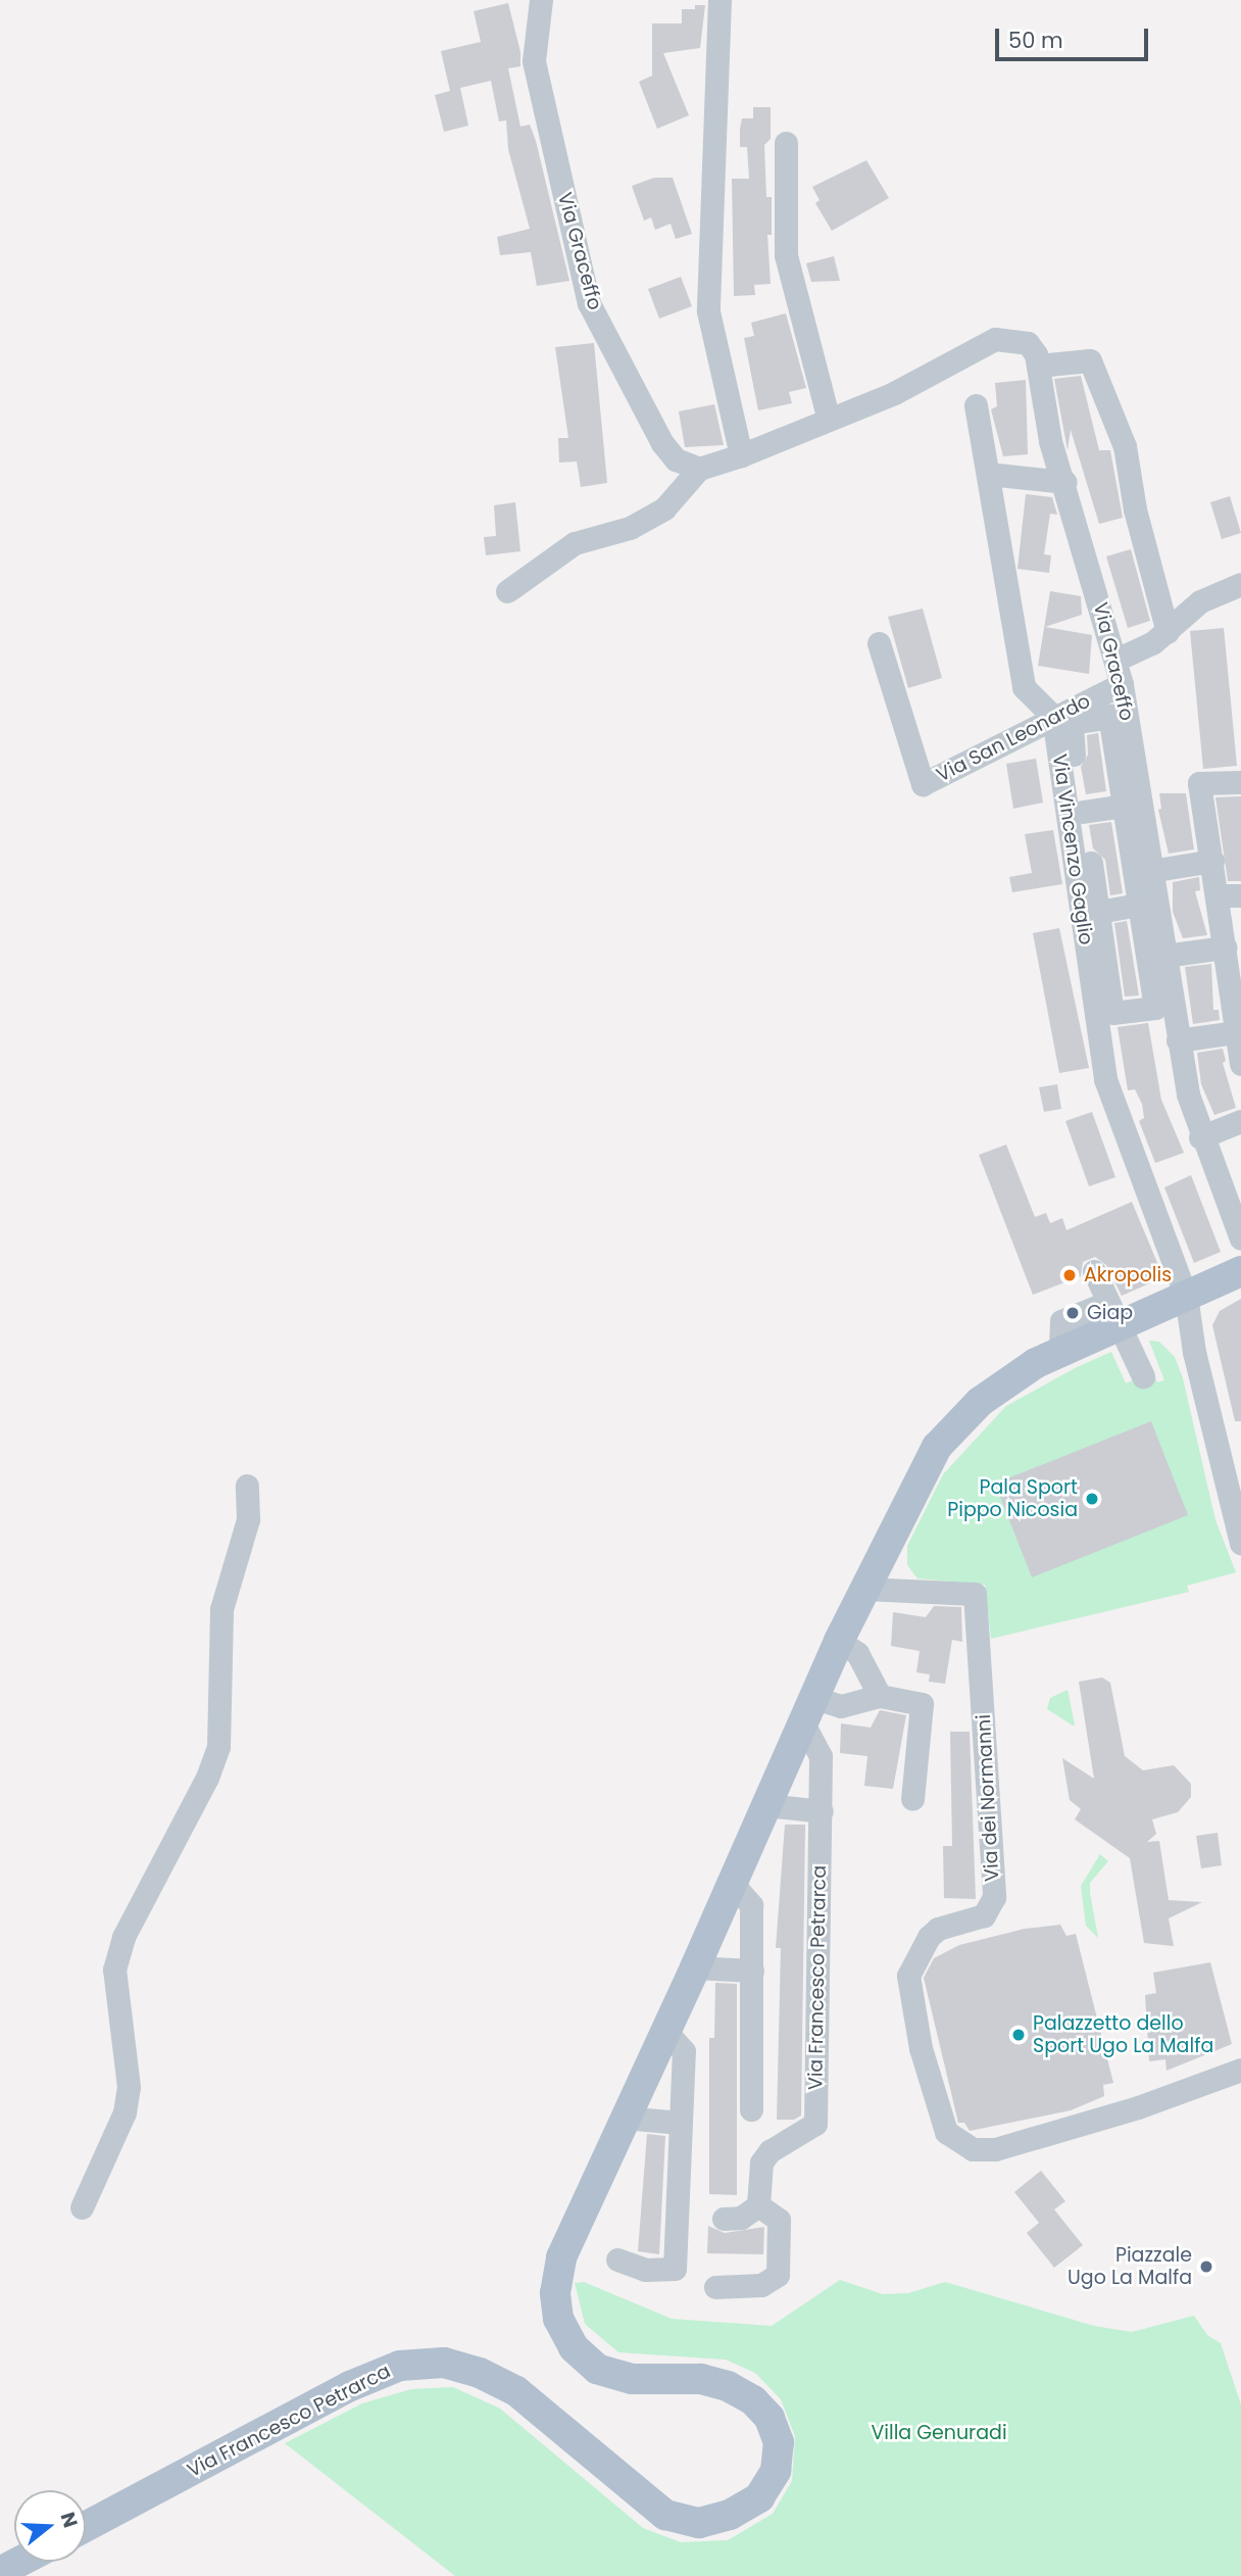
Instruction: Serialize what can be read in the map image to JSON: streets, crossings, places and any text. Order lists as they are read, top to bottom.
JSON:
{
  "streets": {
    "main road": ["Via Francesco Petrarca"],
    "street": [
      "Via Graceffo",
      "Via San Leonardo",
      "Via Vincenzo Gaglio",
      "Via dei Normanni"
    ]
  },
  "crossings": [
    ["Via Graceffo", "Via San Leonardo"],
    ["Via San Leonardo", "Via Vincenzo Gaglio"],
    ["Via Vincenzo Gaglio", "Via Francesco Petrarca"],
    ["Via dei Normanni", "Via Francesco Petrarca"]
  ],
  "parks": ["Villa Genuradi"],
  "places": [
    "Akropolis",
    "Giap",
    "Pala Sport Pippo Nicosia",
    "Palazzetto dello Sport Ugo La Malfa",
    "Piazzale Ugo La Malfa"
  ],
  "scale_bar": "50 m",
  "north": "right"
}
